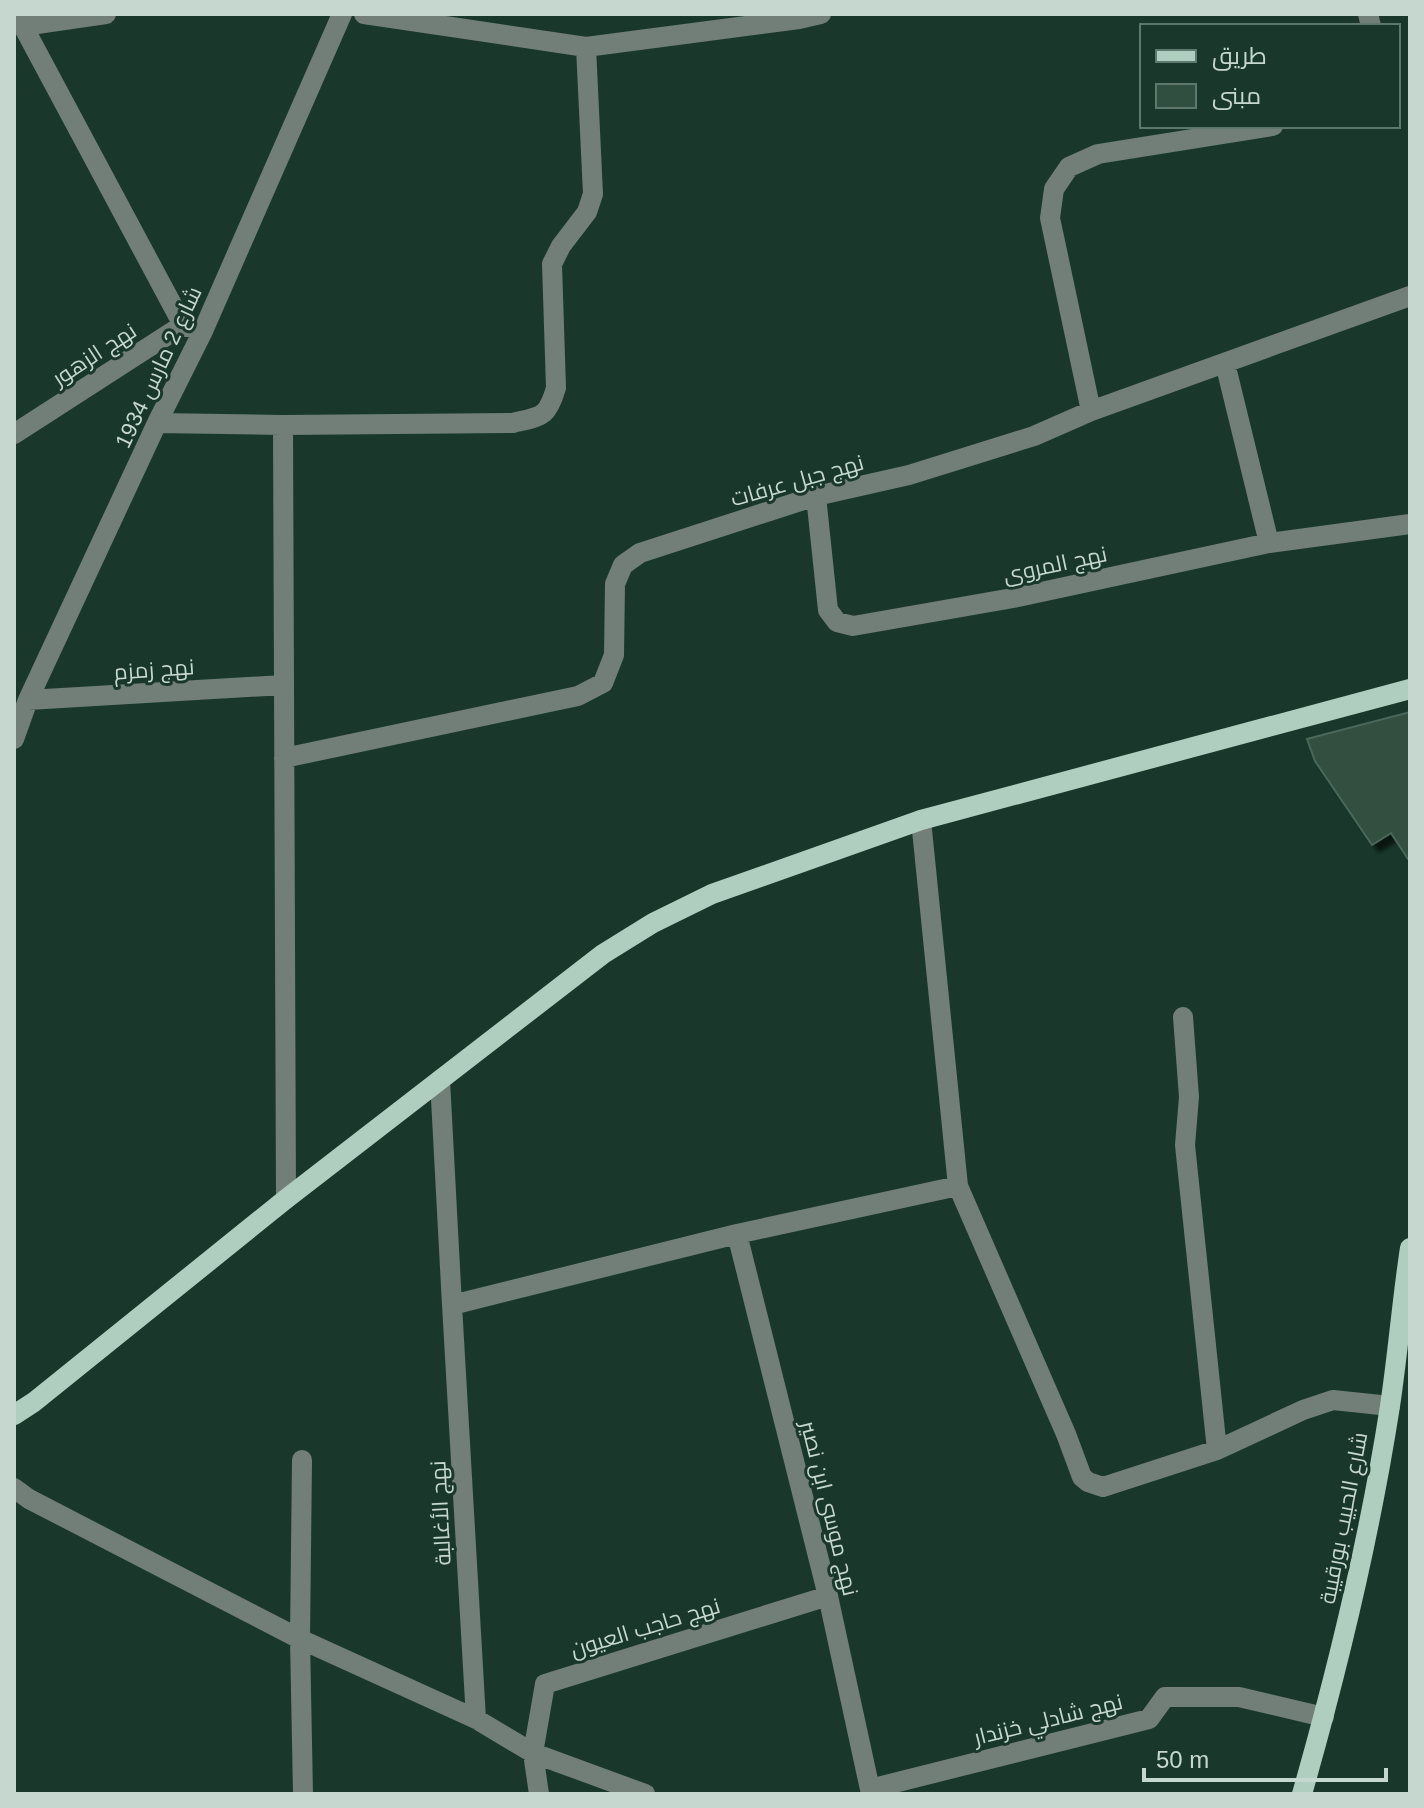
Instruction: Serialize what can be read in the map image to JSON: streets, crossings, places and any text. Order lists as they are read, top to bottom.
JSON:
{
  "streets": {
    "main road": ["شارع الحبيب بورقيبة"],
    "street": [
      "نهج الزهور",
      "شارع 2 مارس 1934",
      "نهج جبل عرفات",
      "نهج المروى",
      "نهج زمزم",
      "نهج موسى ابن نصير",
      "نهج الأغالبة",
      "نهج حاجب العيون",
      "نهج شادلي خزندار"
    ]
  },
  "crossings": [
    ["نهج الزهور", "شارع 2 مارس 1934"],
    ["شارع 2 مارس 1934", "نهج زمزم"],
    ["نهج جبل عرفات", "نهج المروى"],
    ["نهج موسى ابن نصير", "نهج حاجب العيون"],
    ["نهج موسى ابن نصير", "نهج شادلي خزندار"],
    ["شارع الحبيب بورقيبة", "نهج شادلي خزندار"]
  ],
  "legend": ["طريق", "مبنى"],
  "scale_bar": "50 m"
}
